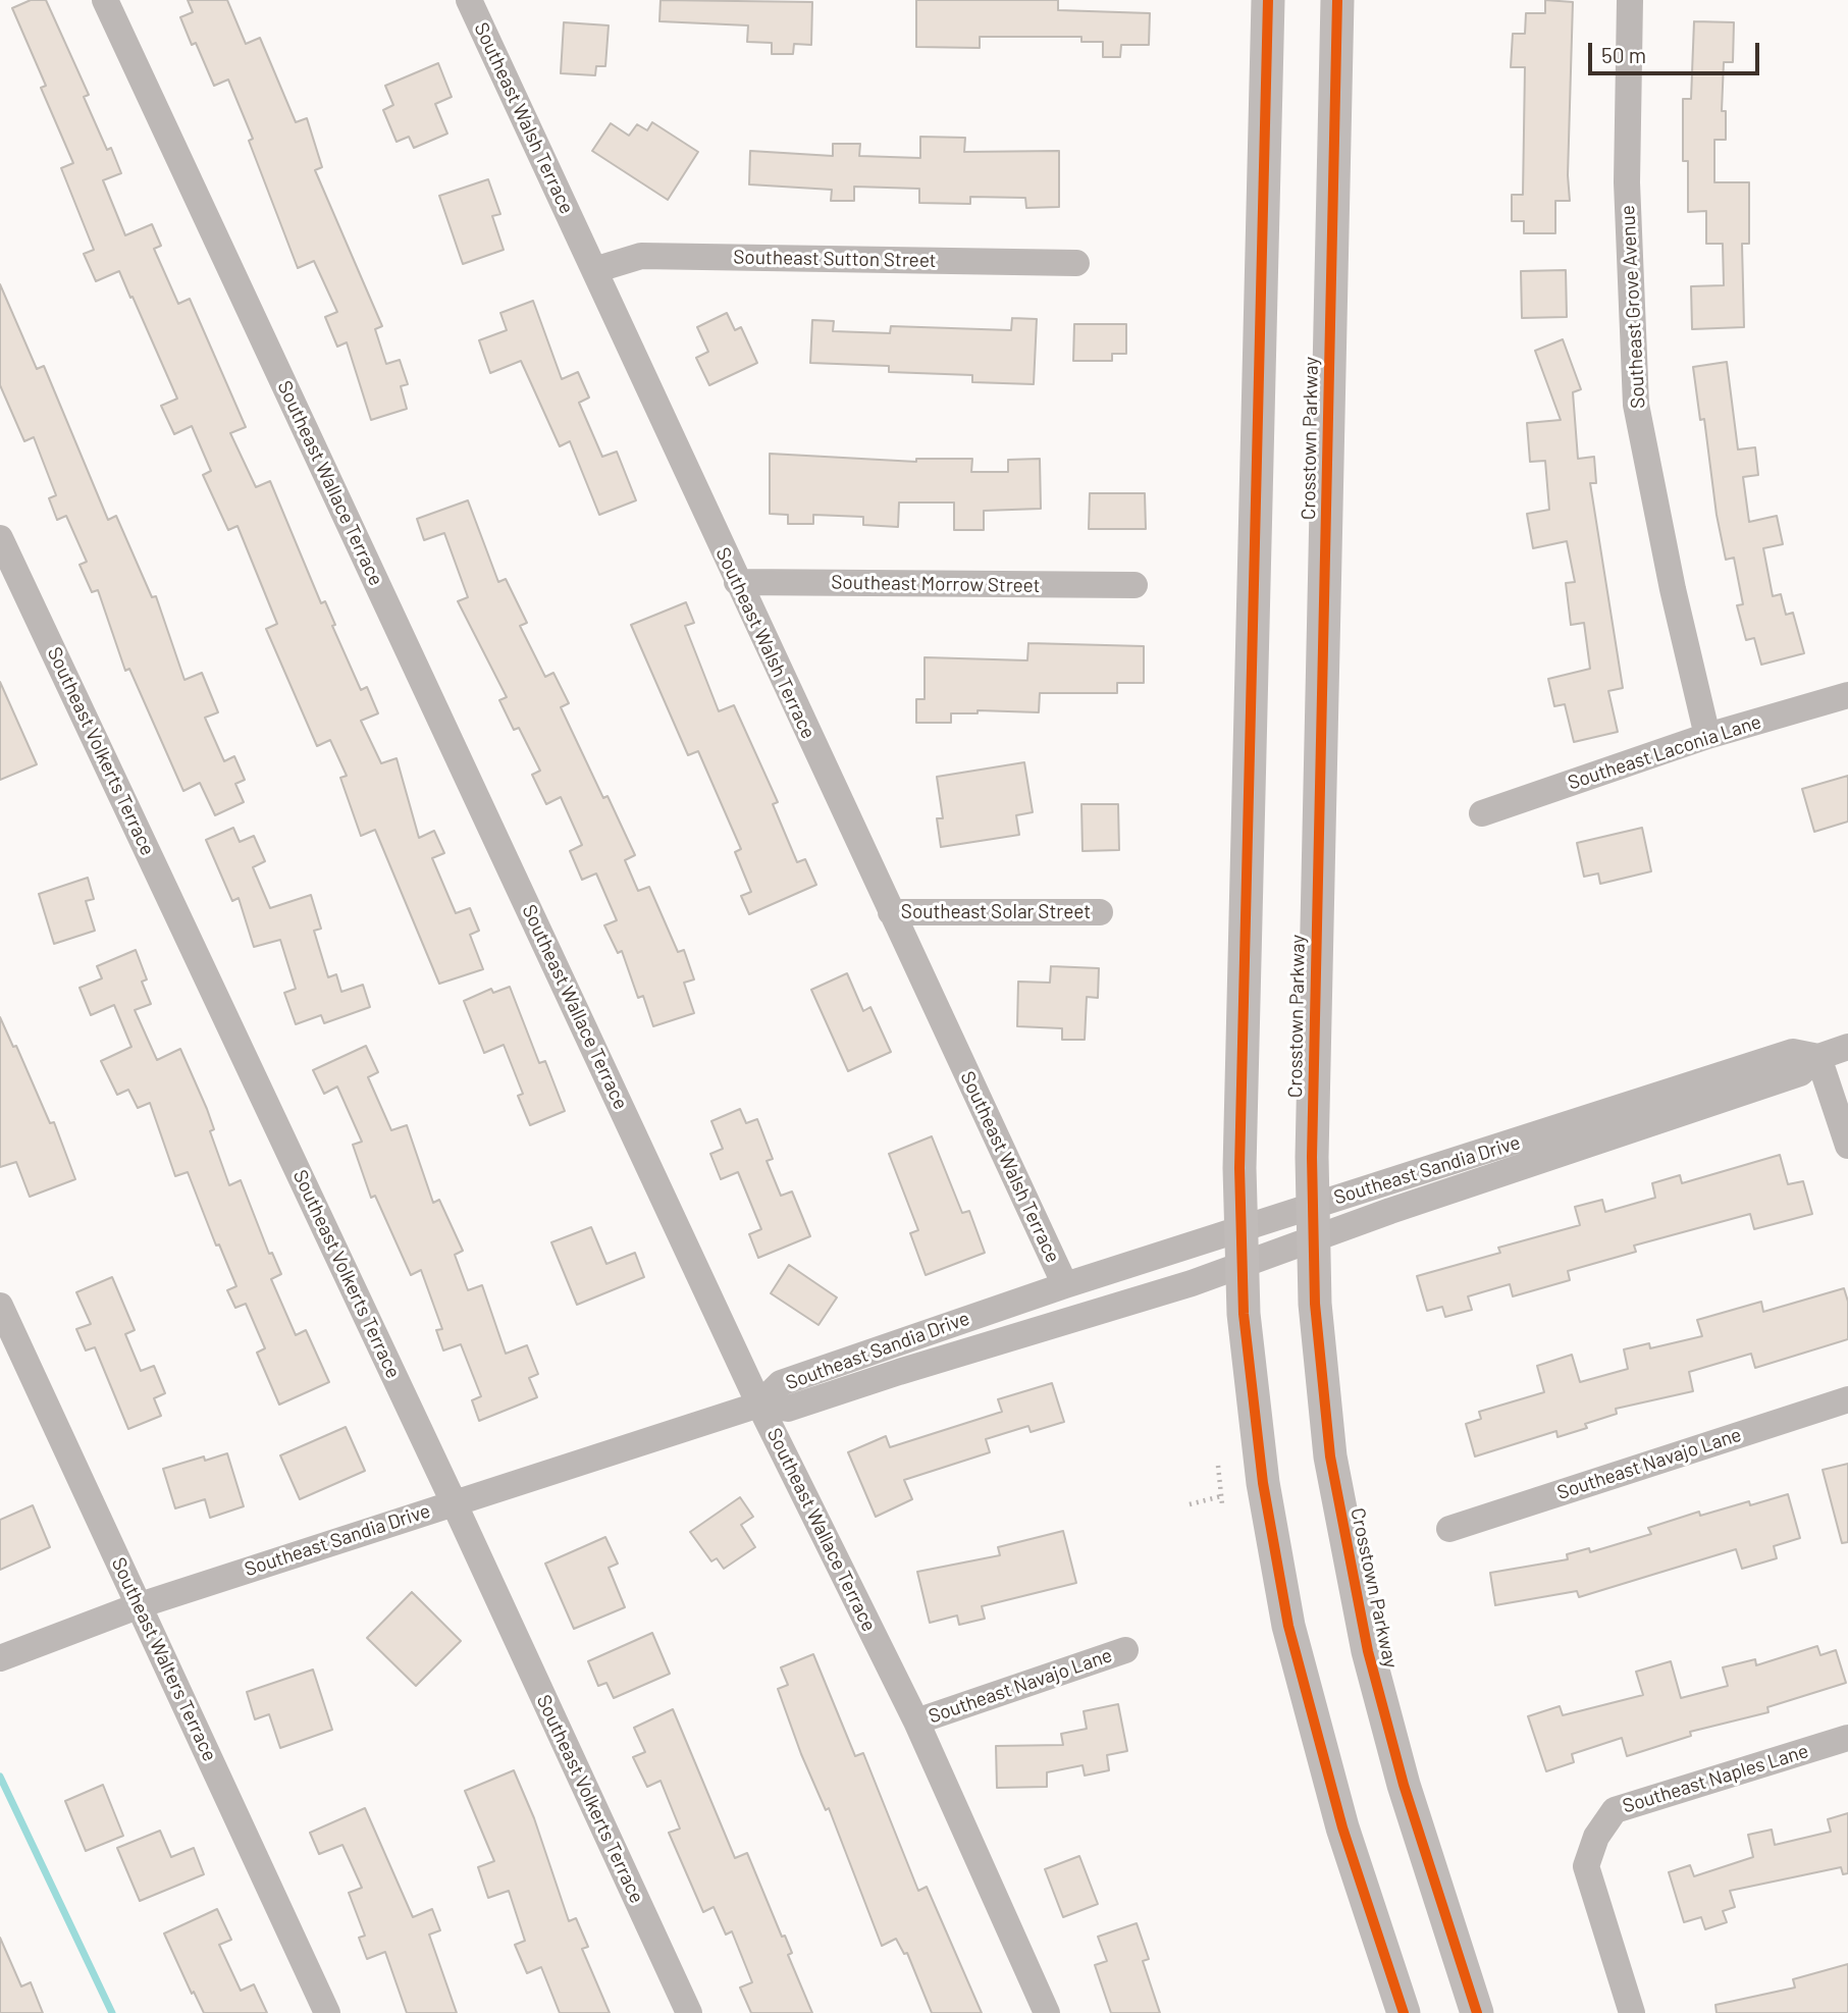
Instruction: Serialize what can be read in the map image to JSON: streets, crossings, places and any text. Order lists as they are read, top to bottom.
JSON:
{
  "streets": {
    "main road": ["Crosstown Parkway"],
    "street": [
      "Southeast Walsh Terrace",
      "Southeast Sutton Street",
      "Southeast Grove Avenue",
      "Southeast Wallace Terrace",
      "Southeast Morrow Street",
      "Southeast Volkerts Terrace",
      "Southeast Laconia Lane",
      "Southeast Solar Street",
      "Southeast Sandia Drive",
      "Southeast Navajo Lane",
      "Southeast Walters Terrace",
      "Southeast Naples Lane"
    ]
  },
  "crossings": [
    ["Southeast Walsh Terrace", "Southeast Sutton Street"],
    ["Southeast Walsh Terrace", "Southeast Morrow Street"],
    ["Southeast Walsh Terrace", "Southeast Solar Street"],
    ["Southeast Walsh Terrace", "Southeast Sandia Drive"],
    ["Southeast Grove Avenue", "Southeast Laconia Lane"],
    ["Crosstown Parkway", "Southeast Sandia Drive"],
    ["Southeast Wallace Terrace", "Southeast Sandia Drive"],
    ["Southeast Wallace Terrace", "Southeast Navajo Lane"],
    ["Southeast Volkerts Terrace", "Southeast Sandia Drive"],
    ["Southeast Sandia Drive", "Southeast Walters Terrace"]
  ],
  "scale_bar": "50 m"
}
